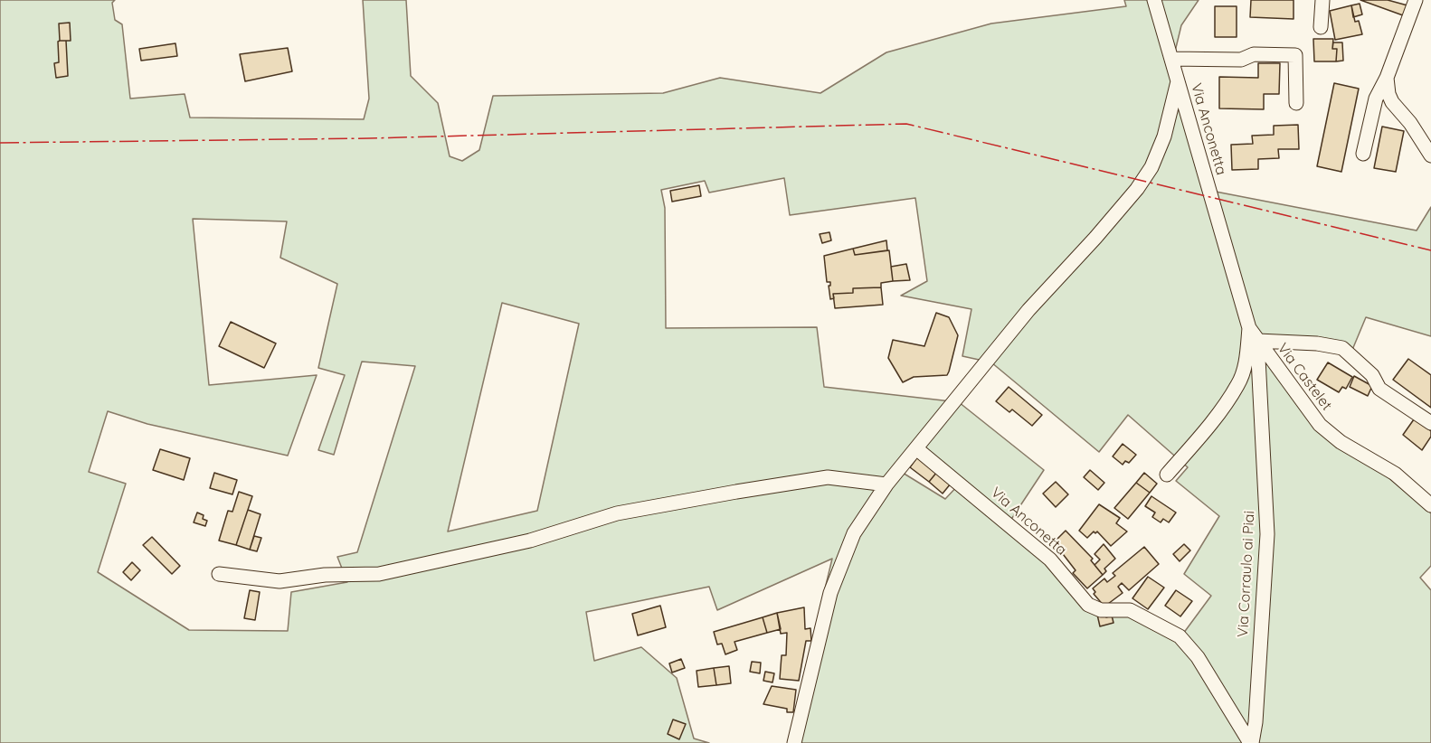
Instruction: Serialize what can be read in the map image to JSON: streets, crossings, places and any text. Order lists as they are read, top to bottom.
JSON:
{
  "streets": {
    "street": ["Via Anconetta", "Via Castelet", "Via Corraulo ai Piai"]
  },
  "crossings": [
    ["Via Anconetta", "Via Castelet"],
    ["Via Anconetta", "Via Corraulo ai Piai"],
    ["Via Castelet", "Via Corraulo ai Piai"]
  ]
}
